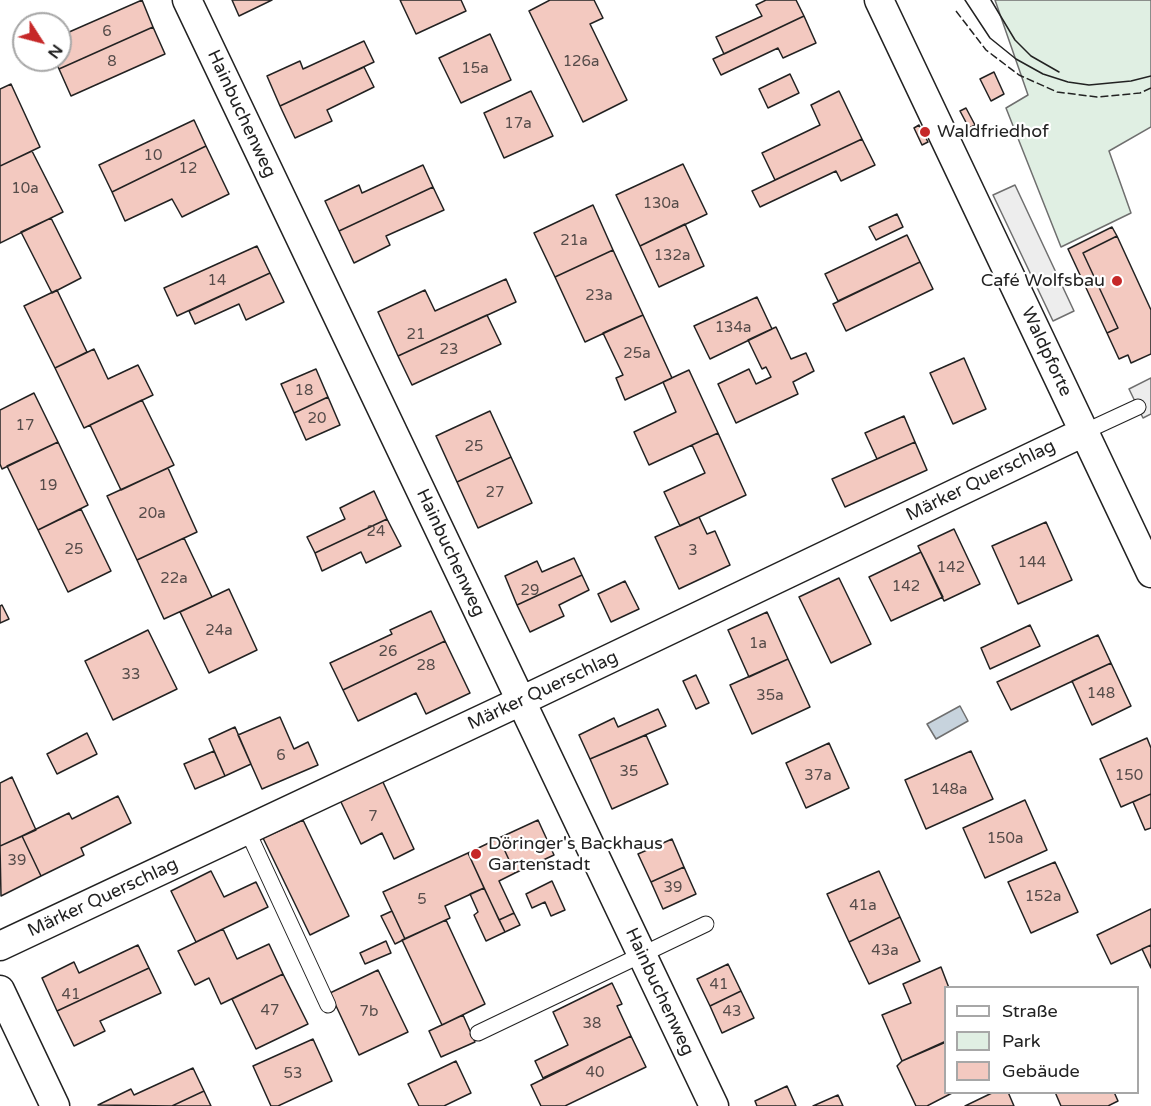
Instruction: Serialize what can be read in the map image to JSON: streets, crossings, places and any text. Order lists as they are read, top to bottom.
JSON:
{
  "streets": {
    "street": ["Hainbuchenweg", "Waldpforte", "Märker Querschlag"]
  },
  "crossings": [
    ["Hainbuchenweg", "Märker Querschlag"],
    ["Waldpforte", "Märker Querschlag"]
  ],
  "places": ["Waldfriedhof", "Café Wolfsbau", "Döringer's Backhaus Gartenstadt"],
  "house_numbers": [
    "6",
    "8",
    "126a",
    "15a",
    "17a",
    "10",
    "12",
    "10a",
    "130a",
    "21a",
    "132a",
    "14",
    "23a",
    "134a",
    "21",
    "23",
    "25a",
    "18",
    "20",
    "17",
    "25",
    "19",
    "27",
    "20a",
    "24",
    "25",
    "3",
    "144",
    "142",
    "22a",
    "142",
    "29",
    "24a",
    "1a",
    "26",
    "28",
    "33",
    "148",
    "35a",
    "6",
    "35",
    "37a",
    "150",
    "148a",
    "7",
    "150a",
    "39",
    "39",
    "152a",
    "5",
    "41a",
    "43a",
    "41",
    "41",
    "47",
    "7b",
    "43",
    "38",
    "40",
    "53"
  ],
  "legend": ["Straße", "Park", "Gebäude"],
  "north": "bottom right"
}
